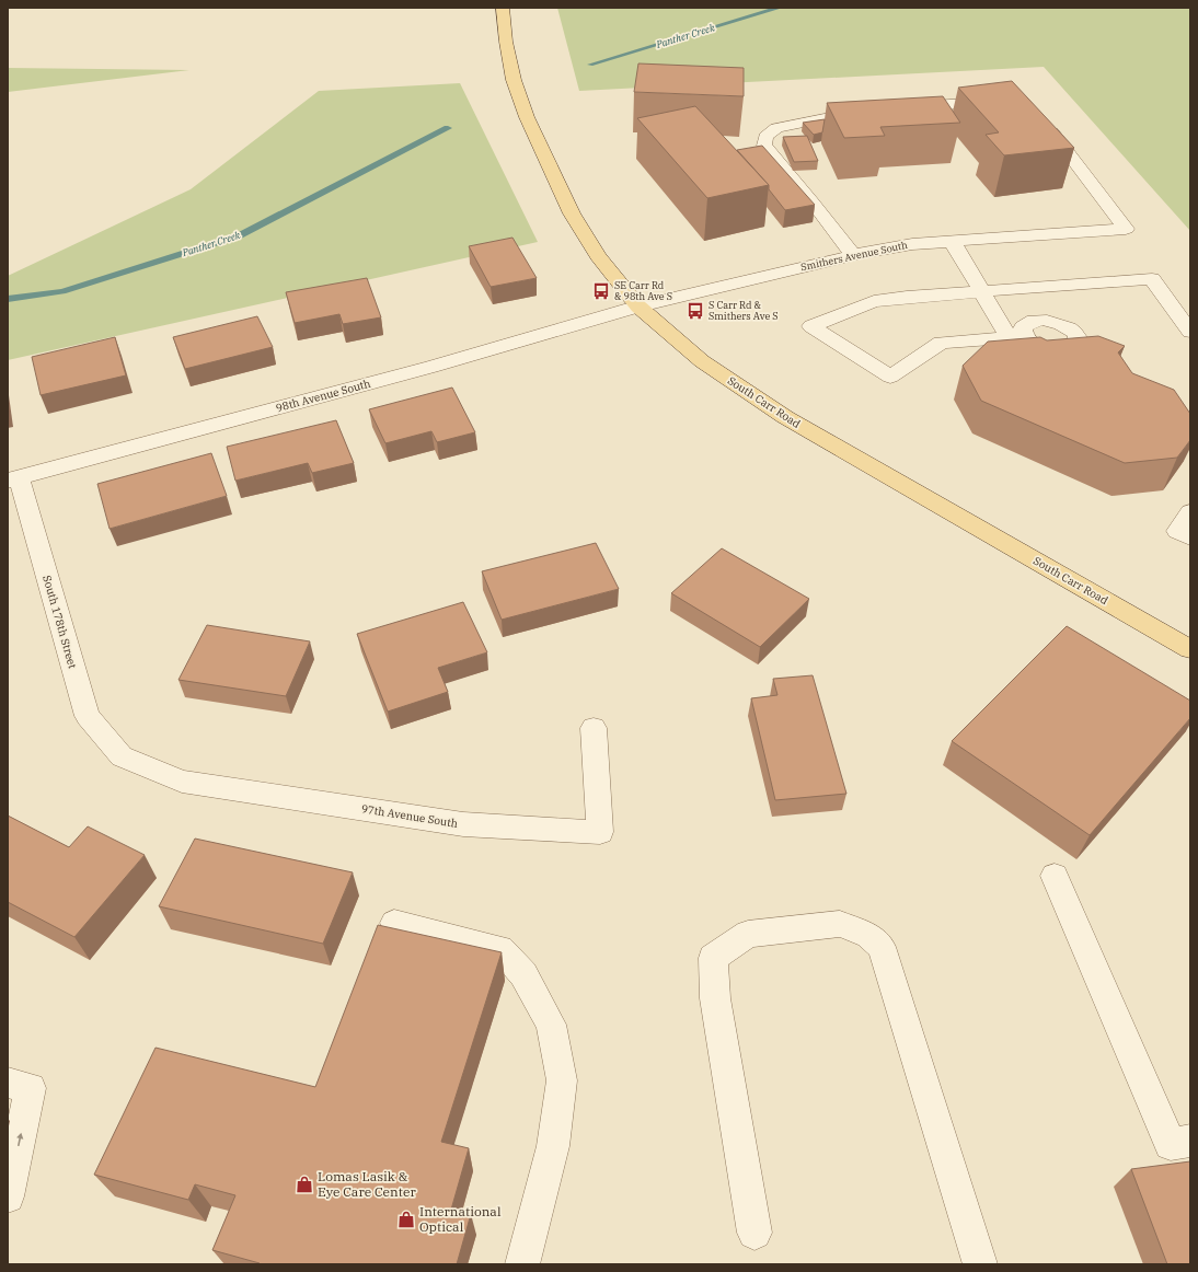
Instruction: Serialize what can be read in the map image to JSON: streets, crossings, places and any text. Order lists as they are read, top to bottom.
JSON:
{
  "streets": {
    "main road": ["South Carr Road"],
    "street": [
      "Smithers Avenue South",
      "98th Avenue South",
      "South 178th Street",
      "97th Avenue South"
    ]
  },
  "crossings": [
    ["Smithers Avenue South", "98th Avenue South"],
    ["Smithers Avenue South", "South Carr Road"],
    ["98th Avenue South", "South Carr Road"],
    ["98th Avenue South", "South 178th Street"],
    ["South 178th Street", "97th Avenue South"]
  ],
  "water": ["Panther Creek"],
  "places": {
    "bus stop": ["SE Carr Rd & 98th Ave S", "S Carr Rd & Smithers Ave S"],
    "shop": ["Lomas Lasik & Eye Care Center", "International Optical"]
  }
}
